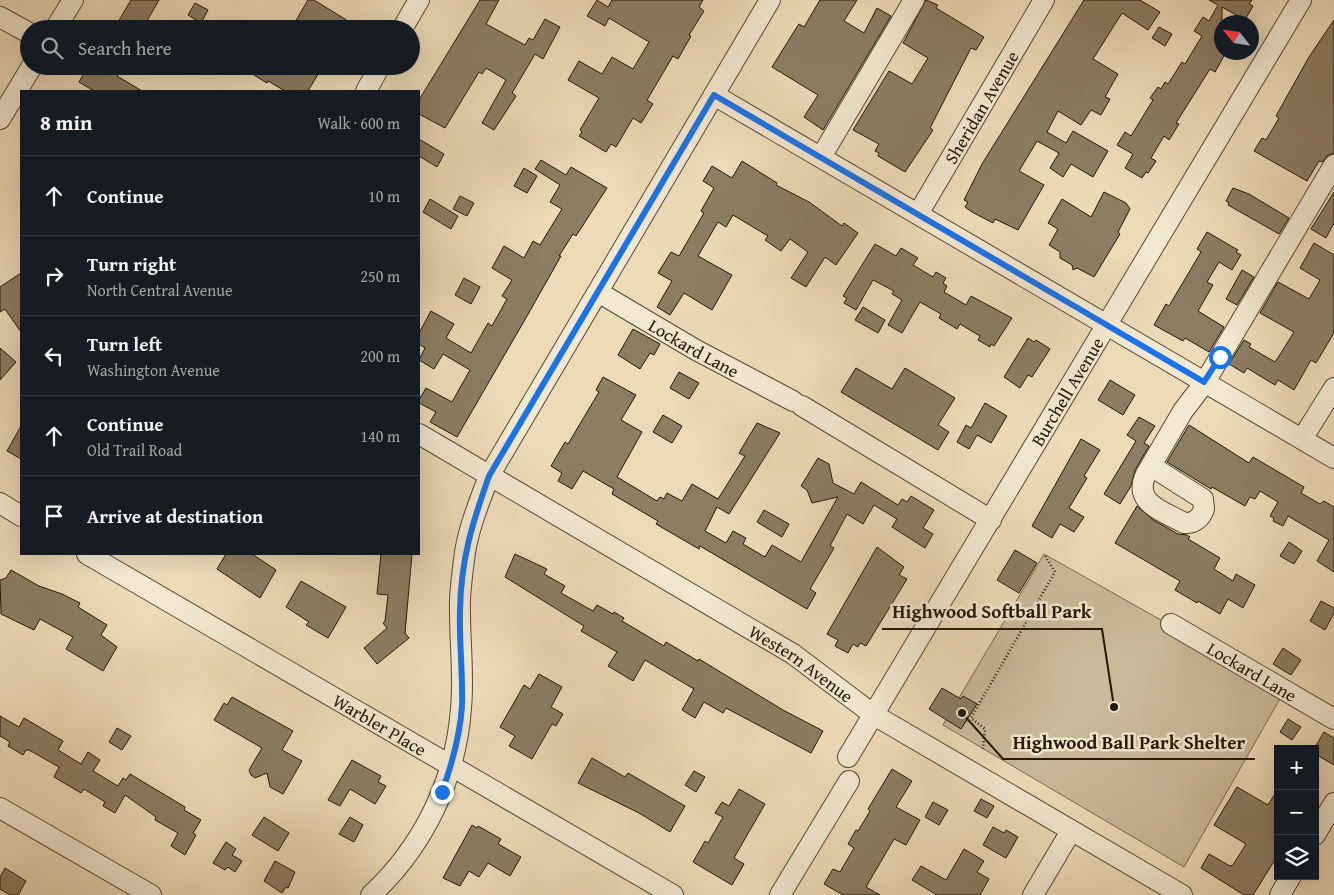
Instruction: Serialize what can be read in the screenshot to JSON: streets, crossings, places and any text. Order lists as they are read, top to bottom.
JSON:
{
  "streets": {
    "street": [
      "Sheridan Avenue",
      "Lockard Lane",
      "Burchell Avenue",
      "Western Avenue",
      "Warbler Place"
    ]
  },
  "crossings": [
    ["Lockard Lane", "Burchell Avenue"],
    ["Burchell Avenue", "Western Avenue"]
  ],
  "places": ["Highwood Softball Park", "Highwood Ball Park Shelter"],
  "north": "top left",
  "page": {
    "search": "Search here",
    "heading": ["8 min", "Walk · 600 m"],
    "list": [
      ["Continue", "10 m"],
      ["Turn right", "North Central Avenue", "250 m"],
      ["Turn left", "Washington Avenue", "200 m"],
      ["Continue", "Old Trail Road", "140 m"],
      "Arrive at destination"
    ],
    "map_buttons": ["+", "−"]
  }
}
